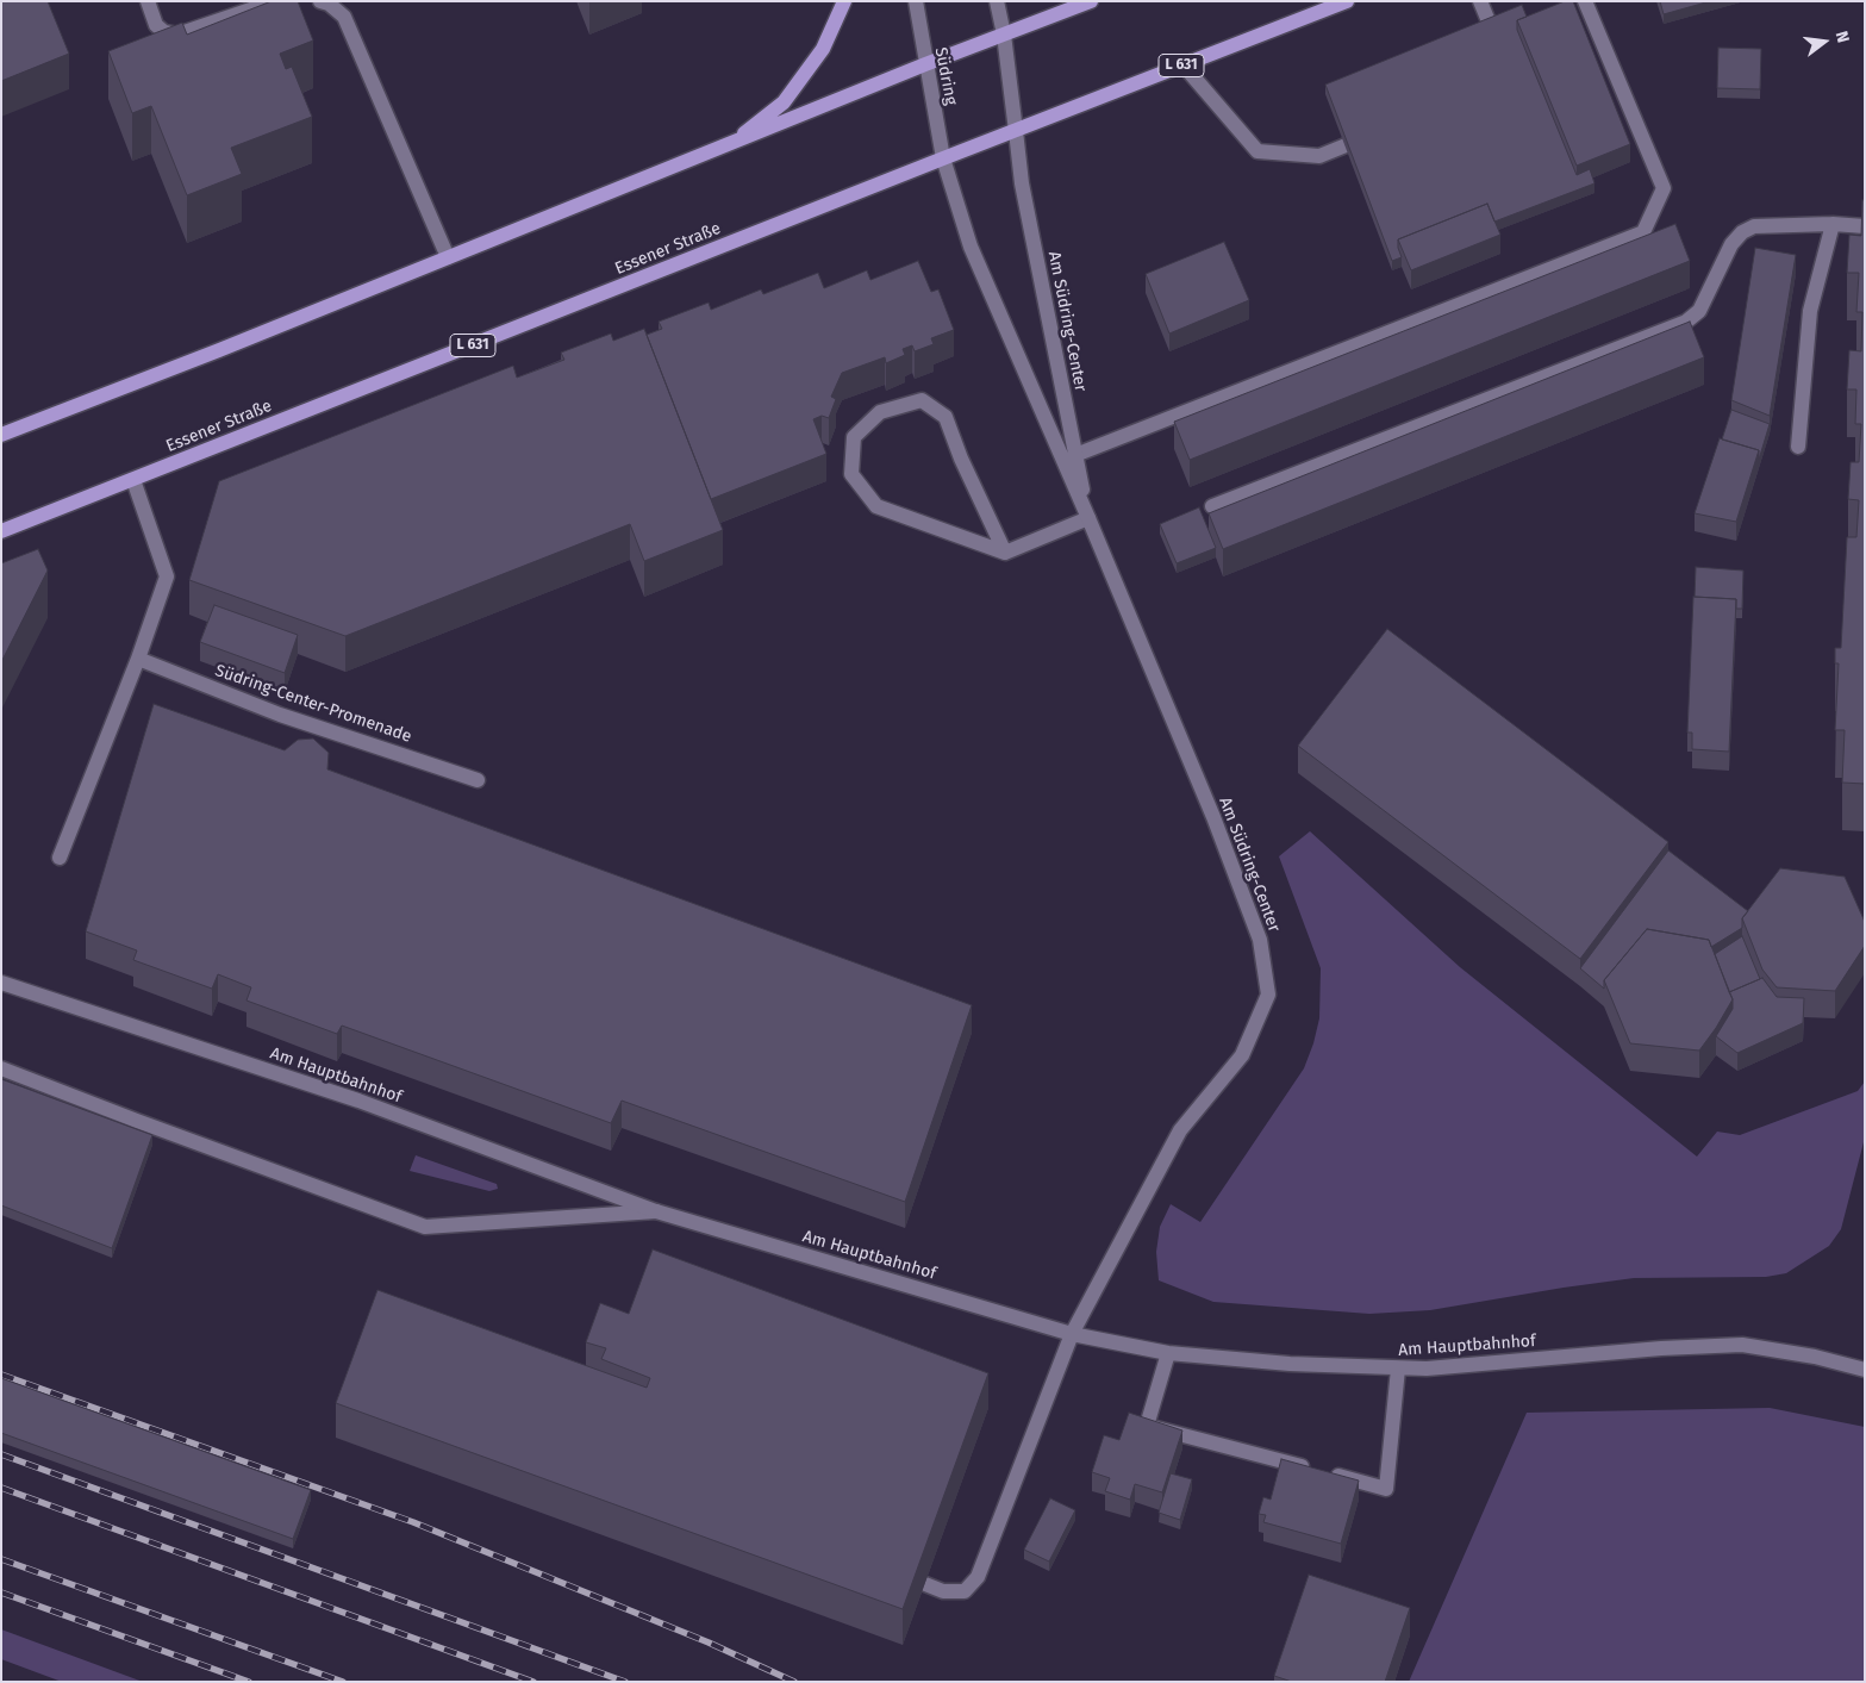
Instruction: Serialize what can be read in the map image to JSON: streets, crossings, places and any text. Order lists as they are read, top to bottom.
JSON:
{
  "streets": {
    "main road": ["L 631", "Essener Straße"],
    "street": [
      "Südring",
      "Am Südring-Center",
      "Südring-Center-Promenade",
      "Am Hauptbahnhof"
    ]
  },
  "crossings": [
    ["Südring", "Essener Straße"],
    ["Südring", "Am Südring-Center"],
    ["Essener Straße", "Am Südring-Center"],
    ["Am Südring-Center", "Am Hauptbahnhof"]
  ],
  "north": "right"
}
